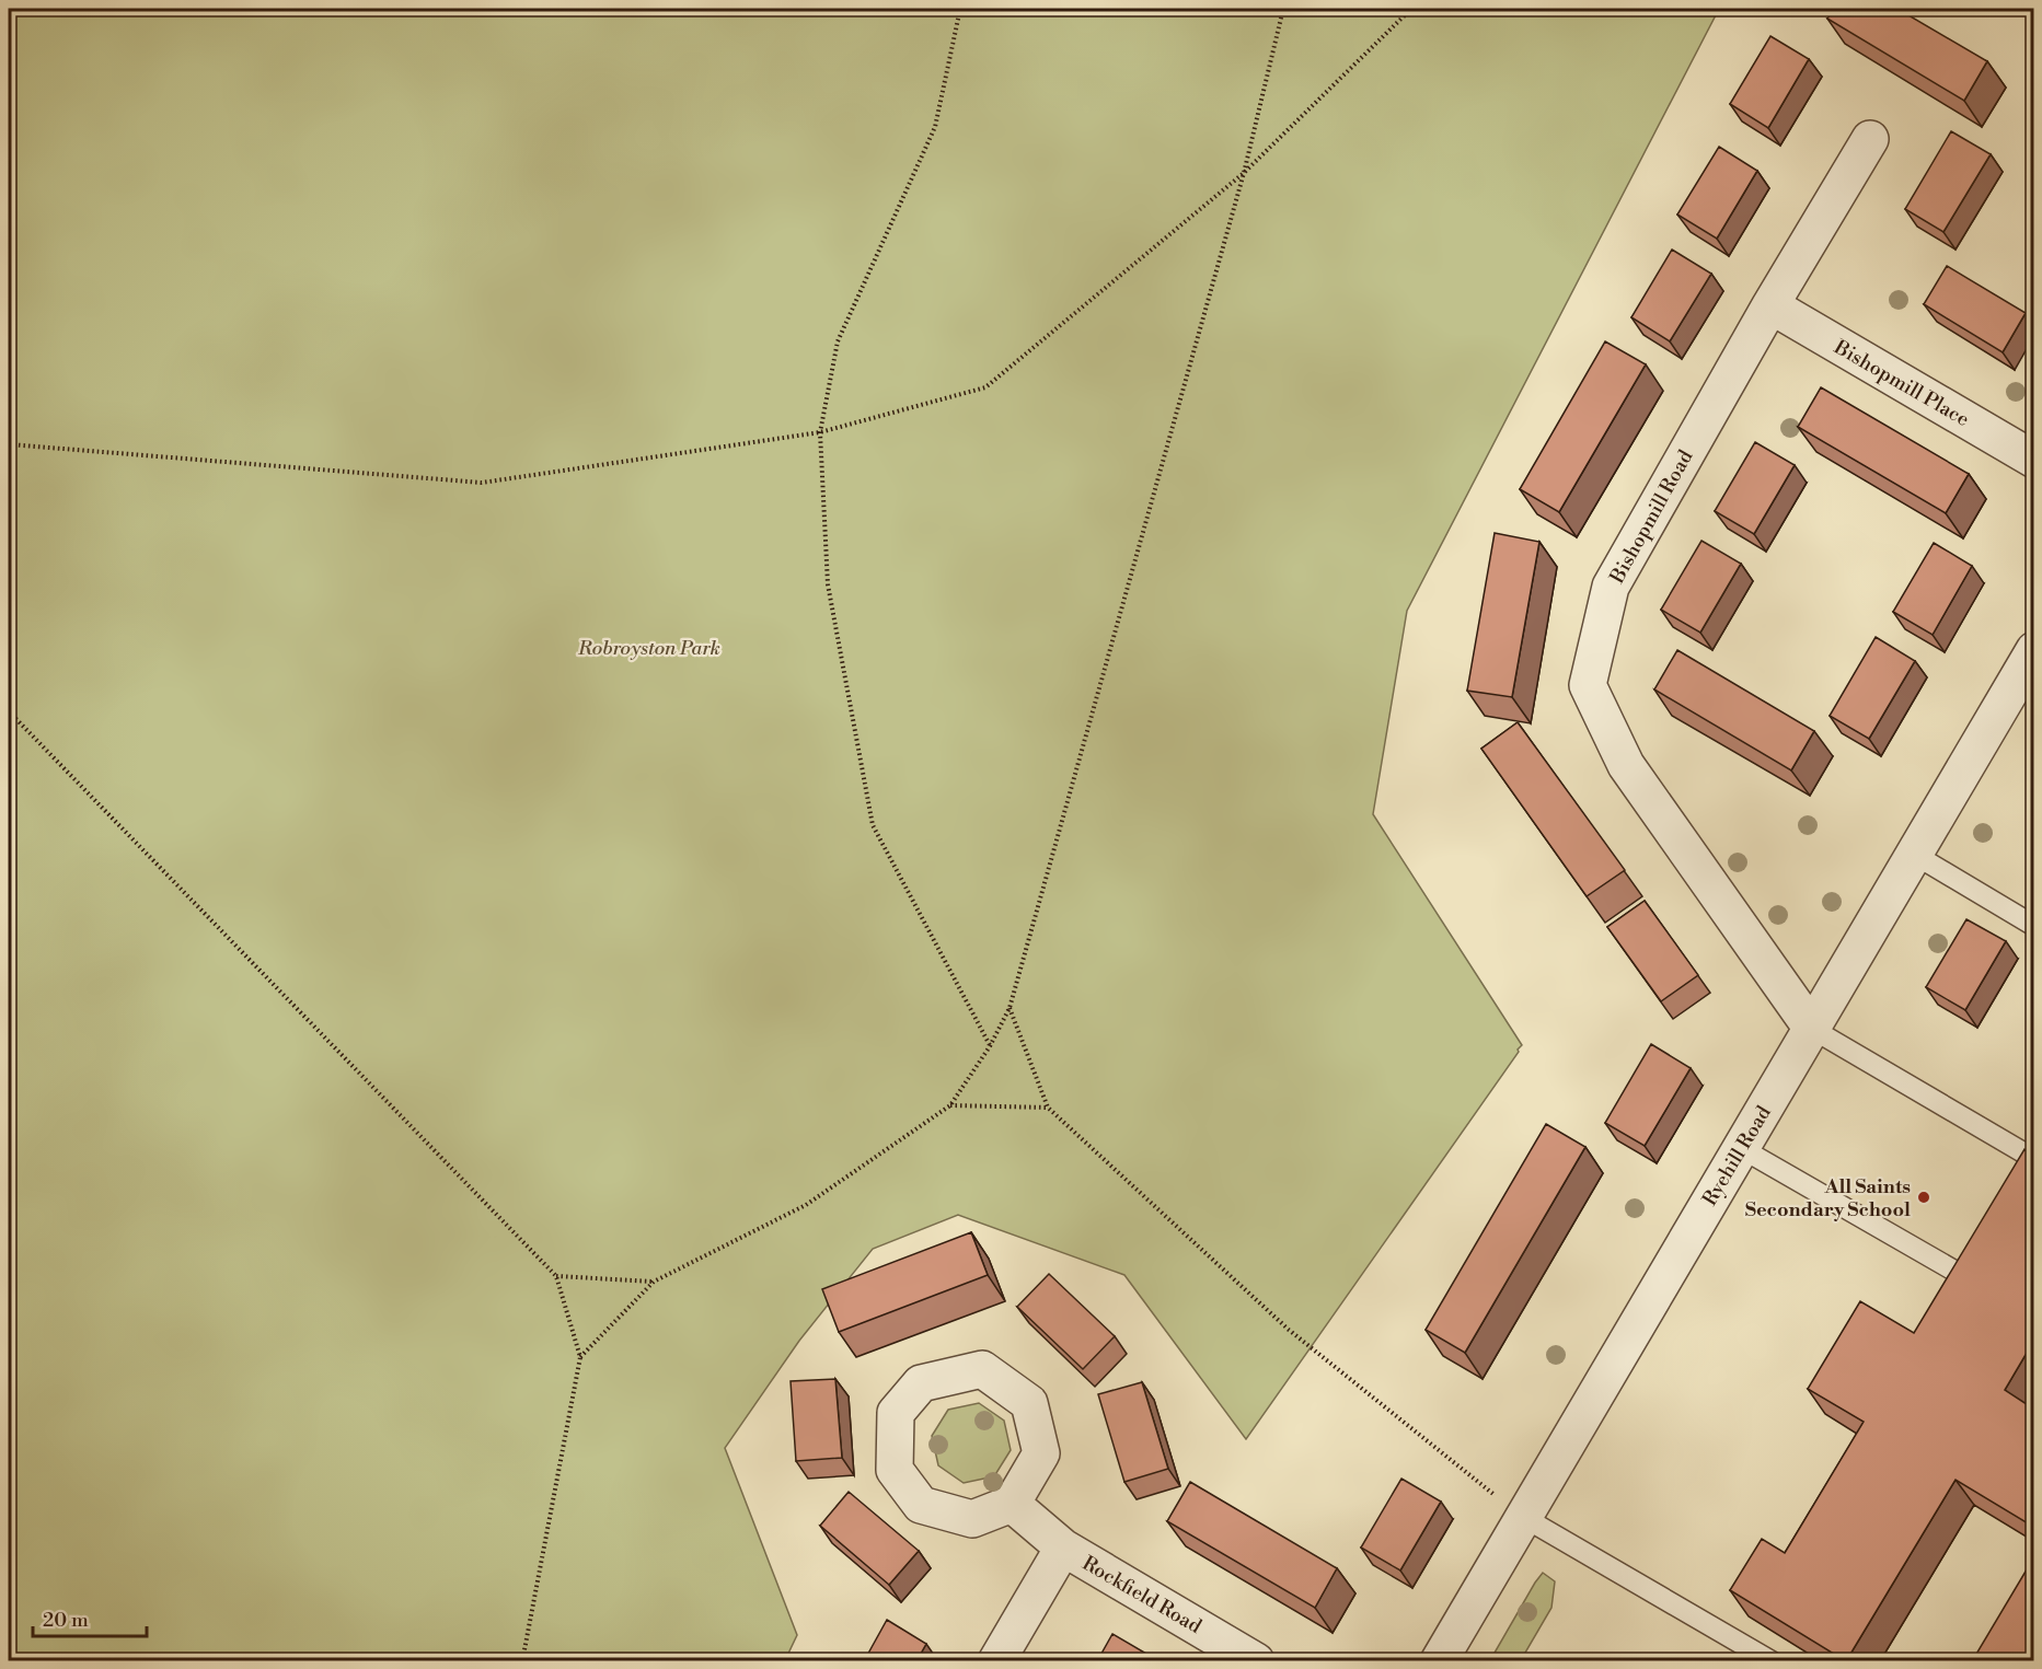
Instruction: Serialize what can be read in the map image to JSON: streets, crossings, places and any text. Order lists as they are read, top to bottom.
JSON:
{
  "streets": {
    "street": [
      "Bishopmill Place",
      "Bishopmill Road",
      "Ryehill Road",
      "Rockfield Road"
    ]
  },
  "crossings": [
    ["Bishopmill Place", "Bishopmill Road"],
    ["Bishopmill Road", "Ryehill Road"]
  ],
  "parks": ["Robroyston Park"],
  "places": ["All Saints Secondary School"],
  "scale_bar": "20 m"
}
